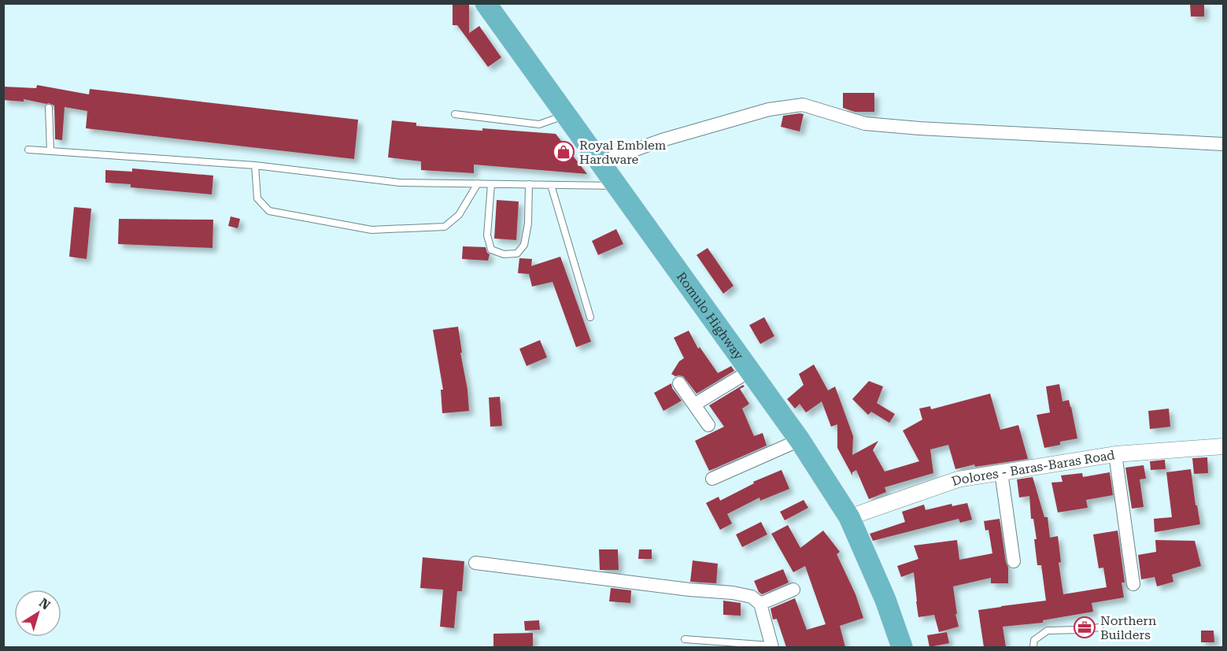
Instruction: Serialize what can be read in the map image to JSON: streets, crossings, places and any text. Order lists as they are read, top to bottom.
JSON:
{
  "streets": {
    "highway": ["Romulo Highway"],
    "street": ["Dolores - Baras-Baras Road"]
  },
  "crossings": [
    ["Romulo Highway", "Dolores - Baras-Baras Road"]
  ],
  "places": {
    "shop": ["Royal Emblem Hardware"],
    "office": ["Northern Builders"]
  },
  "north": "top right"
}
